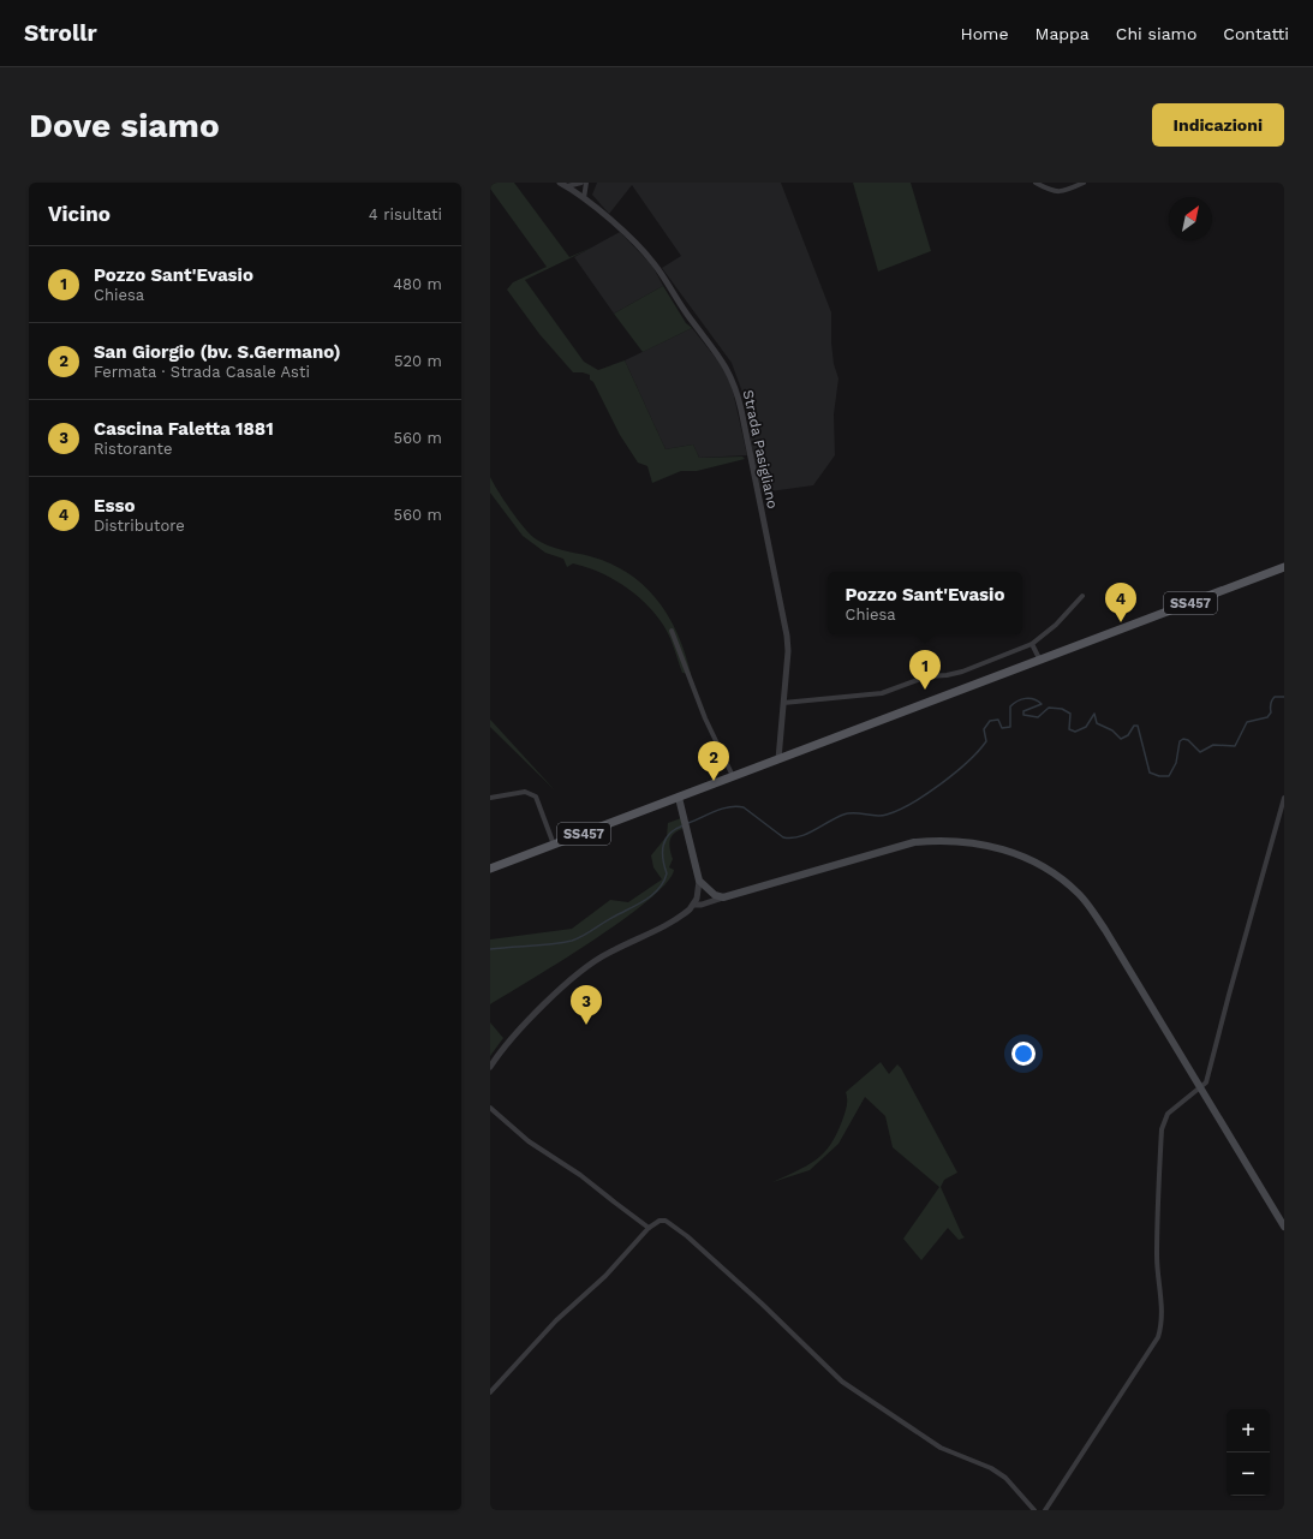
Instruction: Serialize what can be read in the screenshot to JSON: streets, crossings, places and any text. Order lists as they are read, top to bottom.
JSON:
{
  "streets": {
    "main road": ["SS457"],
    "street": ["Strada Pasigliano"]
  },
  "crossings": [
    ["Strada Pasigliano", "SS457"]
  ],
  "north": "top right",
  "page": {
    "header": "Strollr",
    "nav": [
      "Home",
      "Mappa",
      "Chi siamo",
      "Contatti"
    ],
    "buttons": "Indicazioni",
    "title": "Dove siamo",
    "heading": ["Vicino", "4 risultati"],
    "list": [
      {
        "mark": "1",
        "name": "Pozzo Sant'Evasio",
        "note": "Chiesa",
        "value": "480 m"
      },
      {
        "mark": "2",
        "name": "San Giorgio (bv. S.Germano)",
        "note": "Fermata · Strada Casale Asti",
        "value": "520 m"
      },
      {
        "mark": "3",
        "name": "Cascina Faletta 1881",
        "note": "Ristorante",
        "value": "560 m"
      },
      {
        "mark": "4",
        "name": "Esso",
        "note": "Distributore",
        "value": "560 m"
      }
    ],
    "popup": ["Pozzo Sant'Evasio", "Chiesa"],
    "pins": [
      "4",
      "1",
      "2",
      "3"
    ],
    "map_buttons": ["+", "−"]
  }
}
